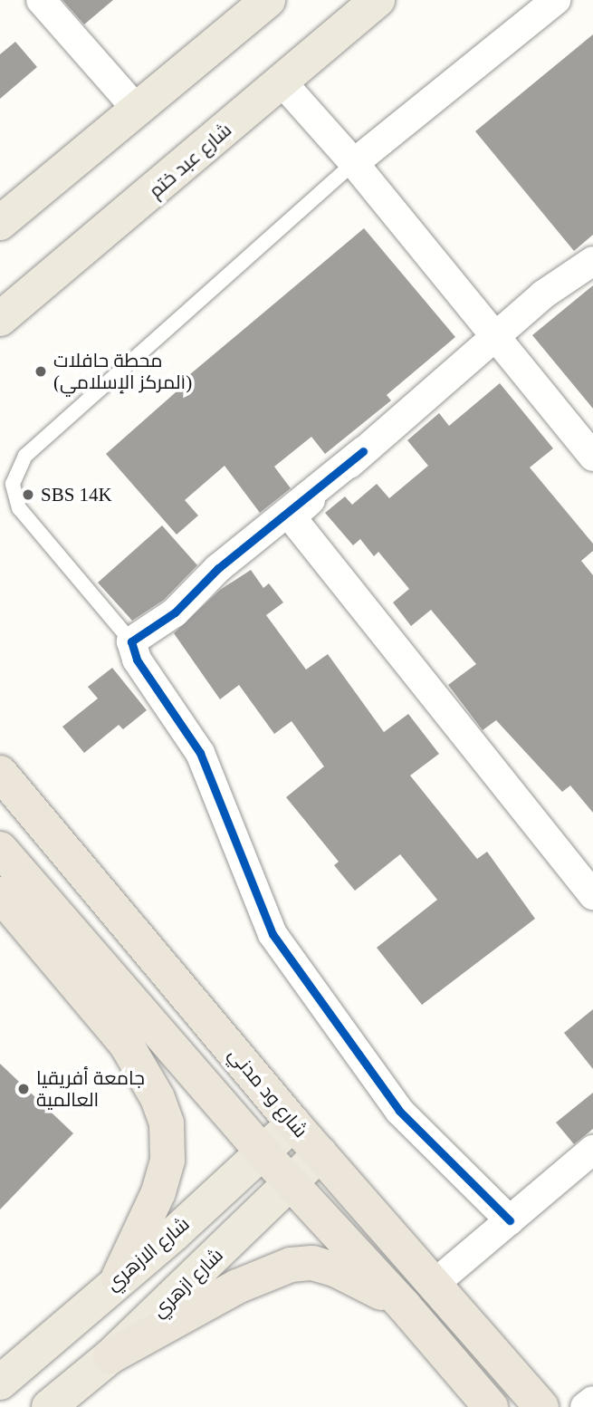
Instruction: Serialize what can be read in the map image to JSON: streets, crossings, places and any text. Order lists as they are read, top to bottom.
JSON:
{
  "streets": {
    "highway": ["شارع ود مدني"],
    "main road": ["شارع عبد ختم", "شارع الازهري", "شارع ازهري"]
  },
  "crossings": [
    ["شارع ود مدني", "شارع الازهري"],
    ["شارع ود مدني", "شارع ازهري"]
  ],
  "places": ["محطة حافلات (المركز الإسلامي)", "SBS 14K", "جامعة أفريقيا العالمية"]
}
